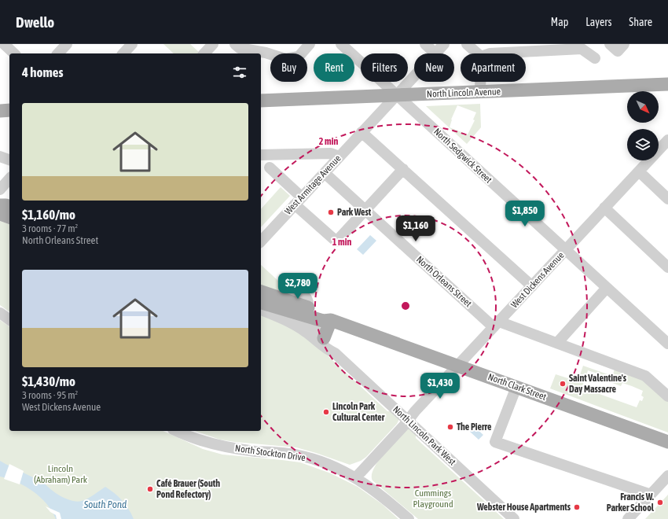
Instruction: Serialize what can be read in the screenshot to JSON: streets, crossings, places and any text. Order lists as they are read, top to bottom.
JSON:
{
  "streets": {
    "main road": ["North Lincoln Avenue", "North Clark Street"],
    "street": [
      "North Sedgwick Street",
      "West Armitage Avenue",
      "West Dickens Avenue",
      "North Orleans Street",
      "North Lincoln Park West",
      "North Stockton Drive"
    ]
  },
  "crossings": [
    ["North Lincoln Avenue", "North Sedgwick Street"],
    ["North Lincoln Avenue", "West Armitage Avenue"],
    ["North Sedgwick Street", "West Armitage Avenue"],
    ["North Sedgwick Street", "West Dickens Avenue"],
    ["West Armitage Avenue", "North Orleans Street"],
    ["West Dickens Avenue", "North Orleans Street"],
    ["West Dickens Avenue", "North Clark Street"],
    ["West Dickens Avenue", "North Lincoln Park West"],
    ["West Dickens Avenue", "North Stockton Drive"],
    ["North Clark Street", "North Lincoln Park West"]
  ],
  "water": ["South Pond"],
  "parks": ["Lincoln (Abraham) Park", "Cummings Playground"],
  "places": [
    "Park West",
    "Saint Valentine's Day Massacre",
    "Lincoln Park Cultural Center",
    "The Pierre",
    "Café Brauer (South Pond Refectory)",
    "Francis W. Parker School",
    "Webster House Apartments"
  ],
  "north": "bottom right",
  "page": {
    "header": "Dwello",
    "nav": ["Map", "Layers", "Share"],
    "chip": [
      "Buy",
      "Rent",
      "Filters",
      "New",
      "Apartment"
    ],
    "heading": "4 homes",
    "list": [
      {
        "name": "$1,160/mo",
        "note": "3 rooms · 77 m² · North Orleans Street"
      },
      {
        "name": "$1,430/mo",
        "note": "3 rooms · 95 m² · West Dickens Avenue"
      }
    ],
    "price": [
      "$1,850",
      "$1,160",
      "$2,780",
      "$1,430"
    ]
  },
  "rings": ["2 min", "1 min"]
}
